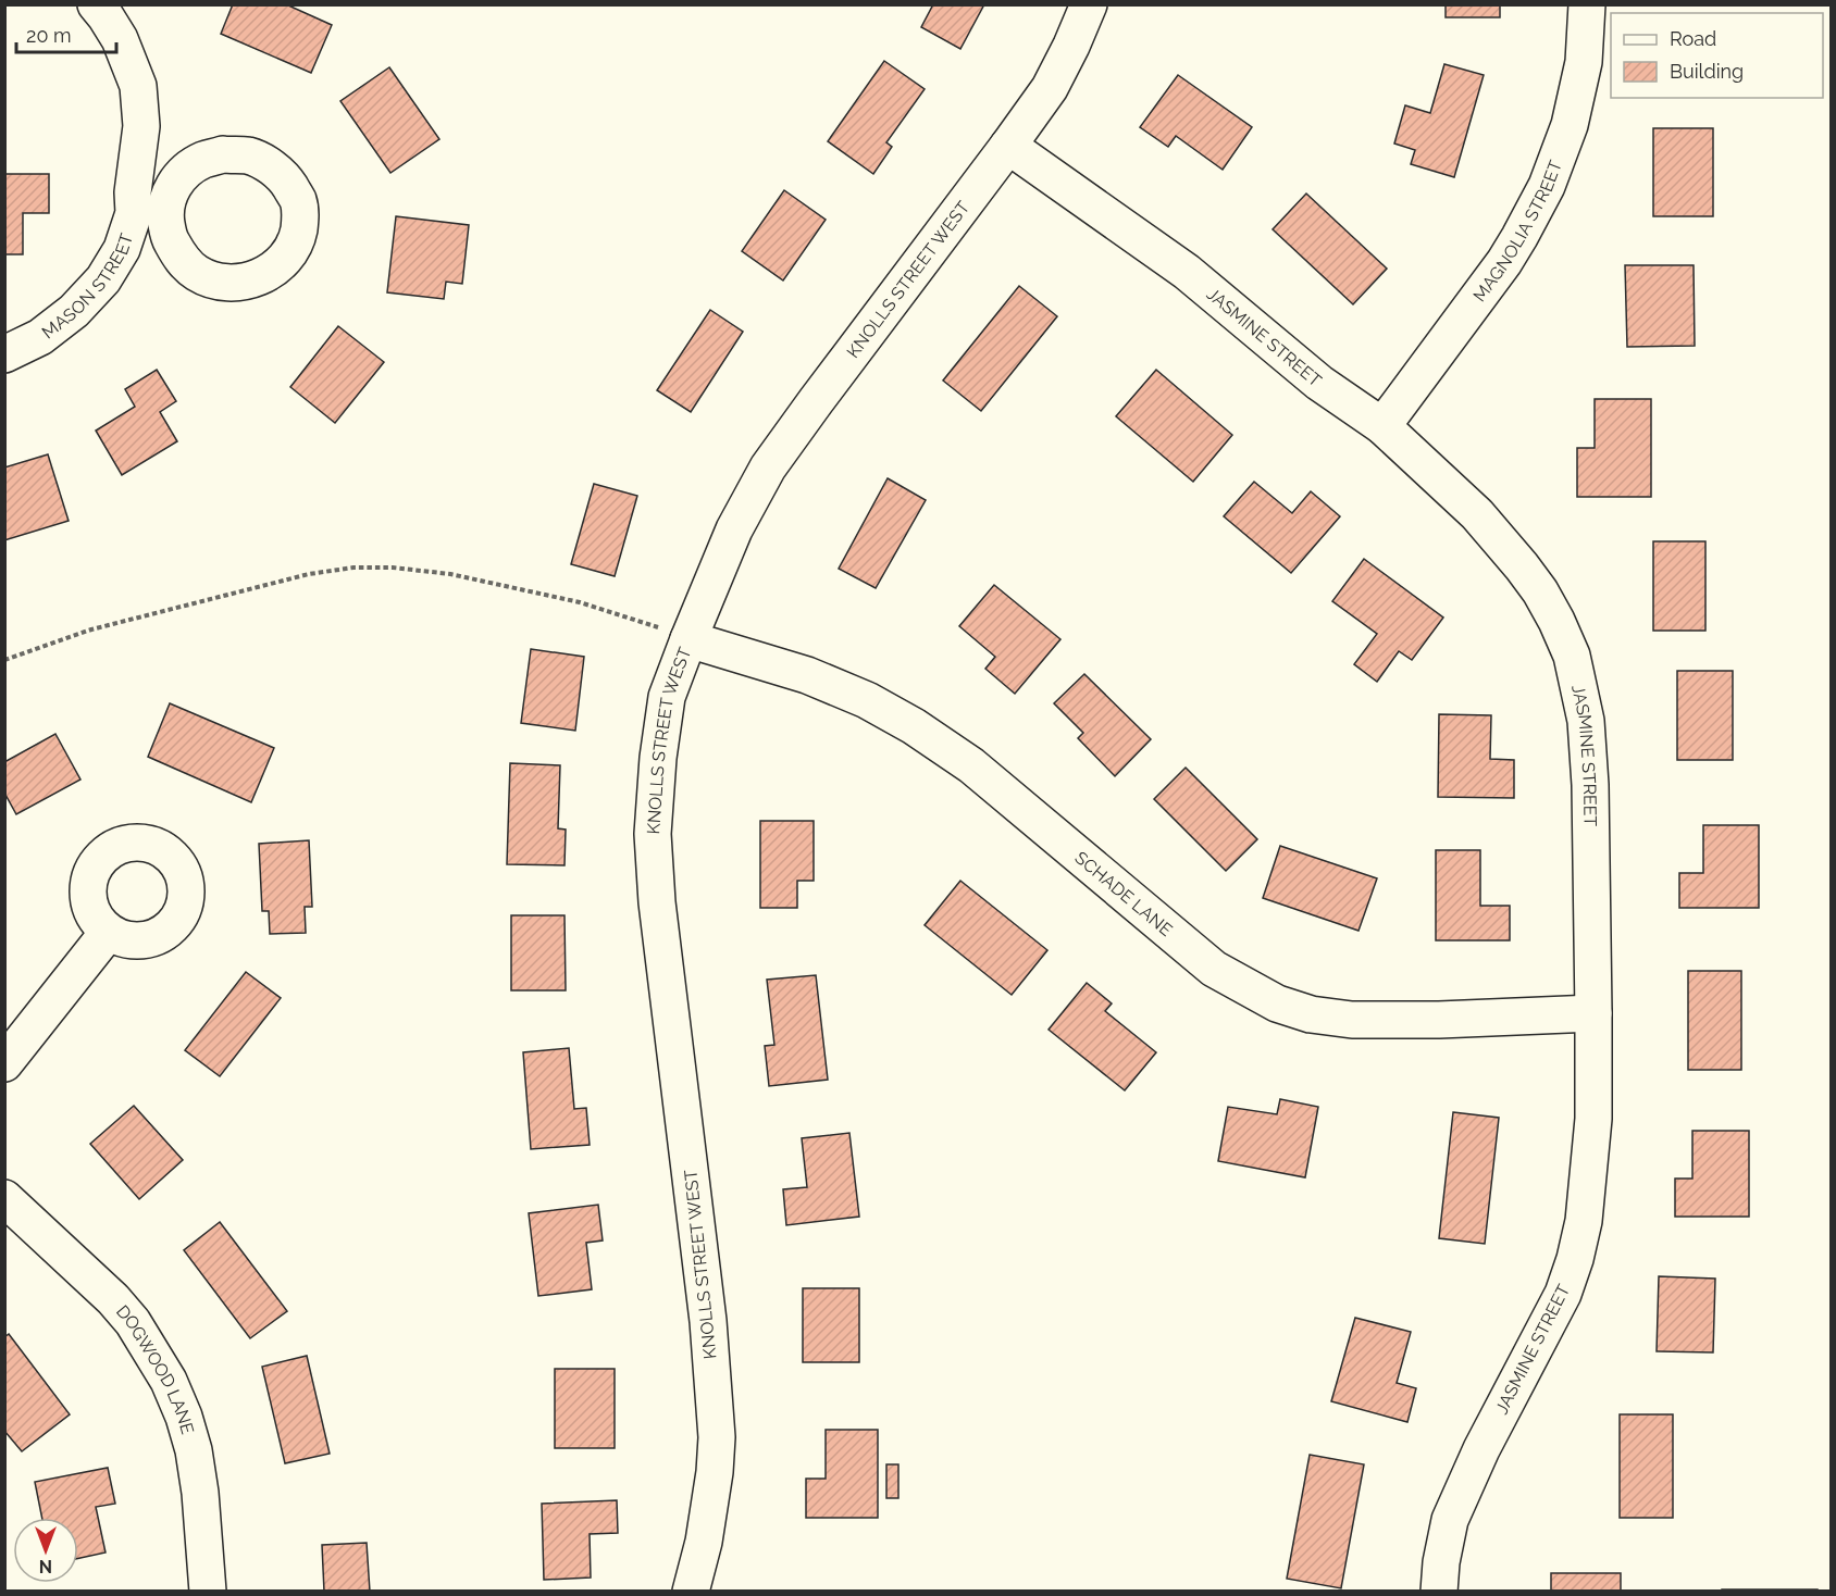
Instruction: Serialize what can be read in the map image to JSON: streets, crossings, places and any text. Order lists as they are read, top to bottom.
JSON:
{
  "streets": {
    "street": [
      "MAGNOLIA STREET",
      "KNOLLS STREET WEST",
      "MASON STREET",
      "JASMINE STREET",
      "SCHADE LANE",
      "DOGWOOD LANE"
    ]
  },
  "crossings": [
    ["MAGNOLIA STREET", "JASMINE STREET"],
    ["KNOLLS STREET WEST", "JASMINE STREET"],
    ["KNOLLS STREET WEST", "SCHADE LANE"],
    ["JASMINE STREET", "SCHADE LANE"]
  ],
  "legend": ["Road", "Building"],
  "scale_bar": "20 m",
  "north": "bottom"
}
